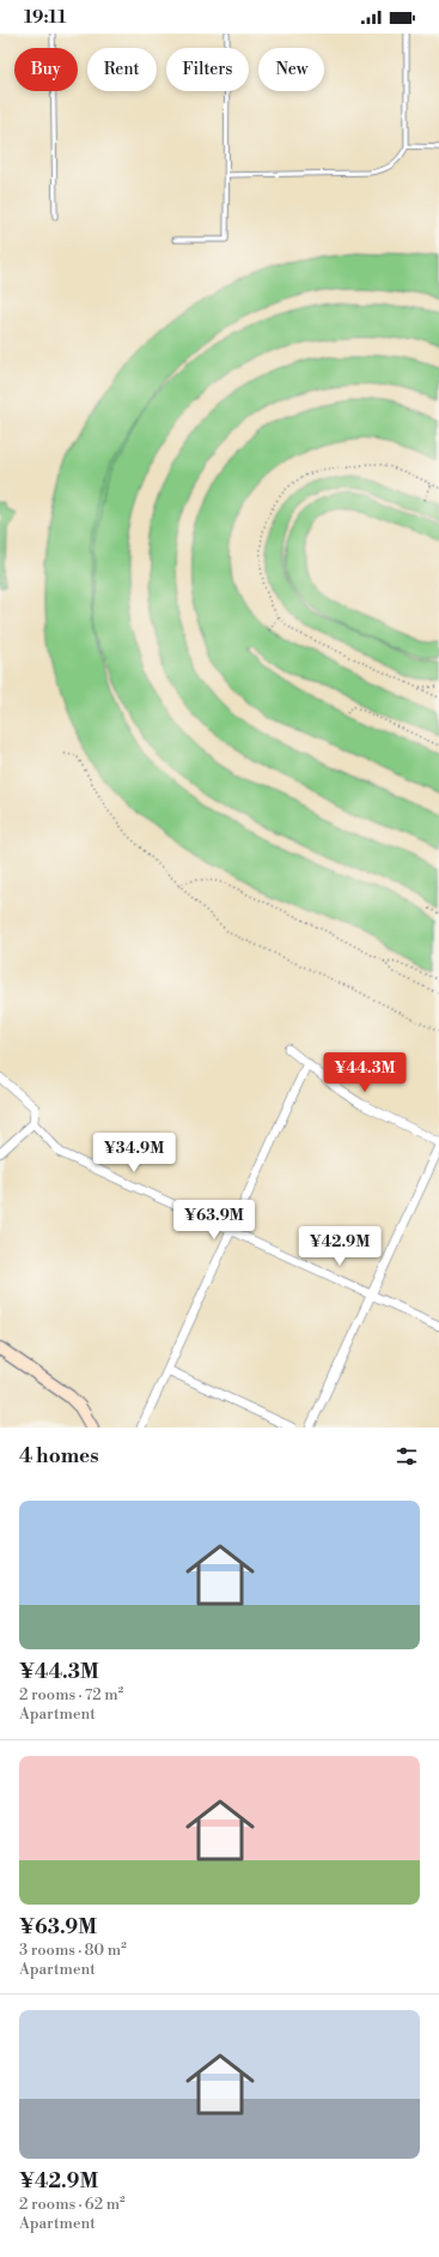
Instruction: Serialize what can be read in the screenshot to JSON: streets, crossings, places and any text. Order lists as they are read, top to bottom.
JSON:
{
  "page": {
    "status": "19:11",
    "chip": [
      "Buy",
      "Rent",
      "Filters",
      "New"
    ],
    "price": [
      "¥44.3M",
      "¥34.9M",
      "¥63.9M",
      "¥42.9M"
    ],
    "heading": "4 homes",
    "list": [
      {
        "name": "¥44.3M",
        "note": "2 rooms · 72 m² · Apartment"
      },
      {
        "name": "¥63.9M",
        "note": "3 rooms · 80 m² · Apartment"
      },
      {
        "name": "¥42.9M",
        "note": "2 rooms · 62 m² · Apartment"
      }
    ]
  }
}
